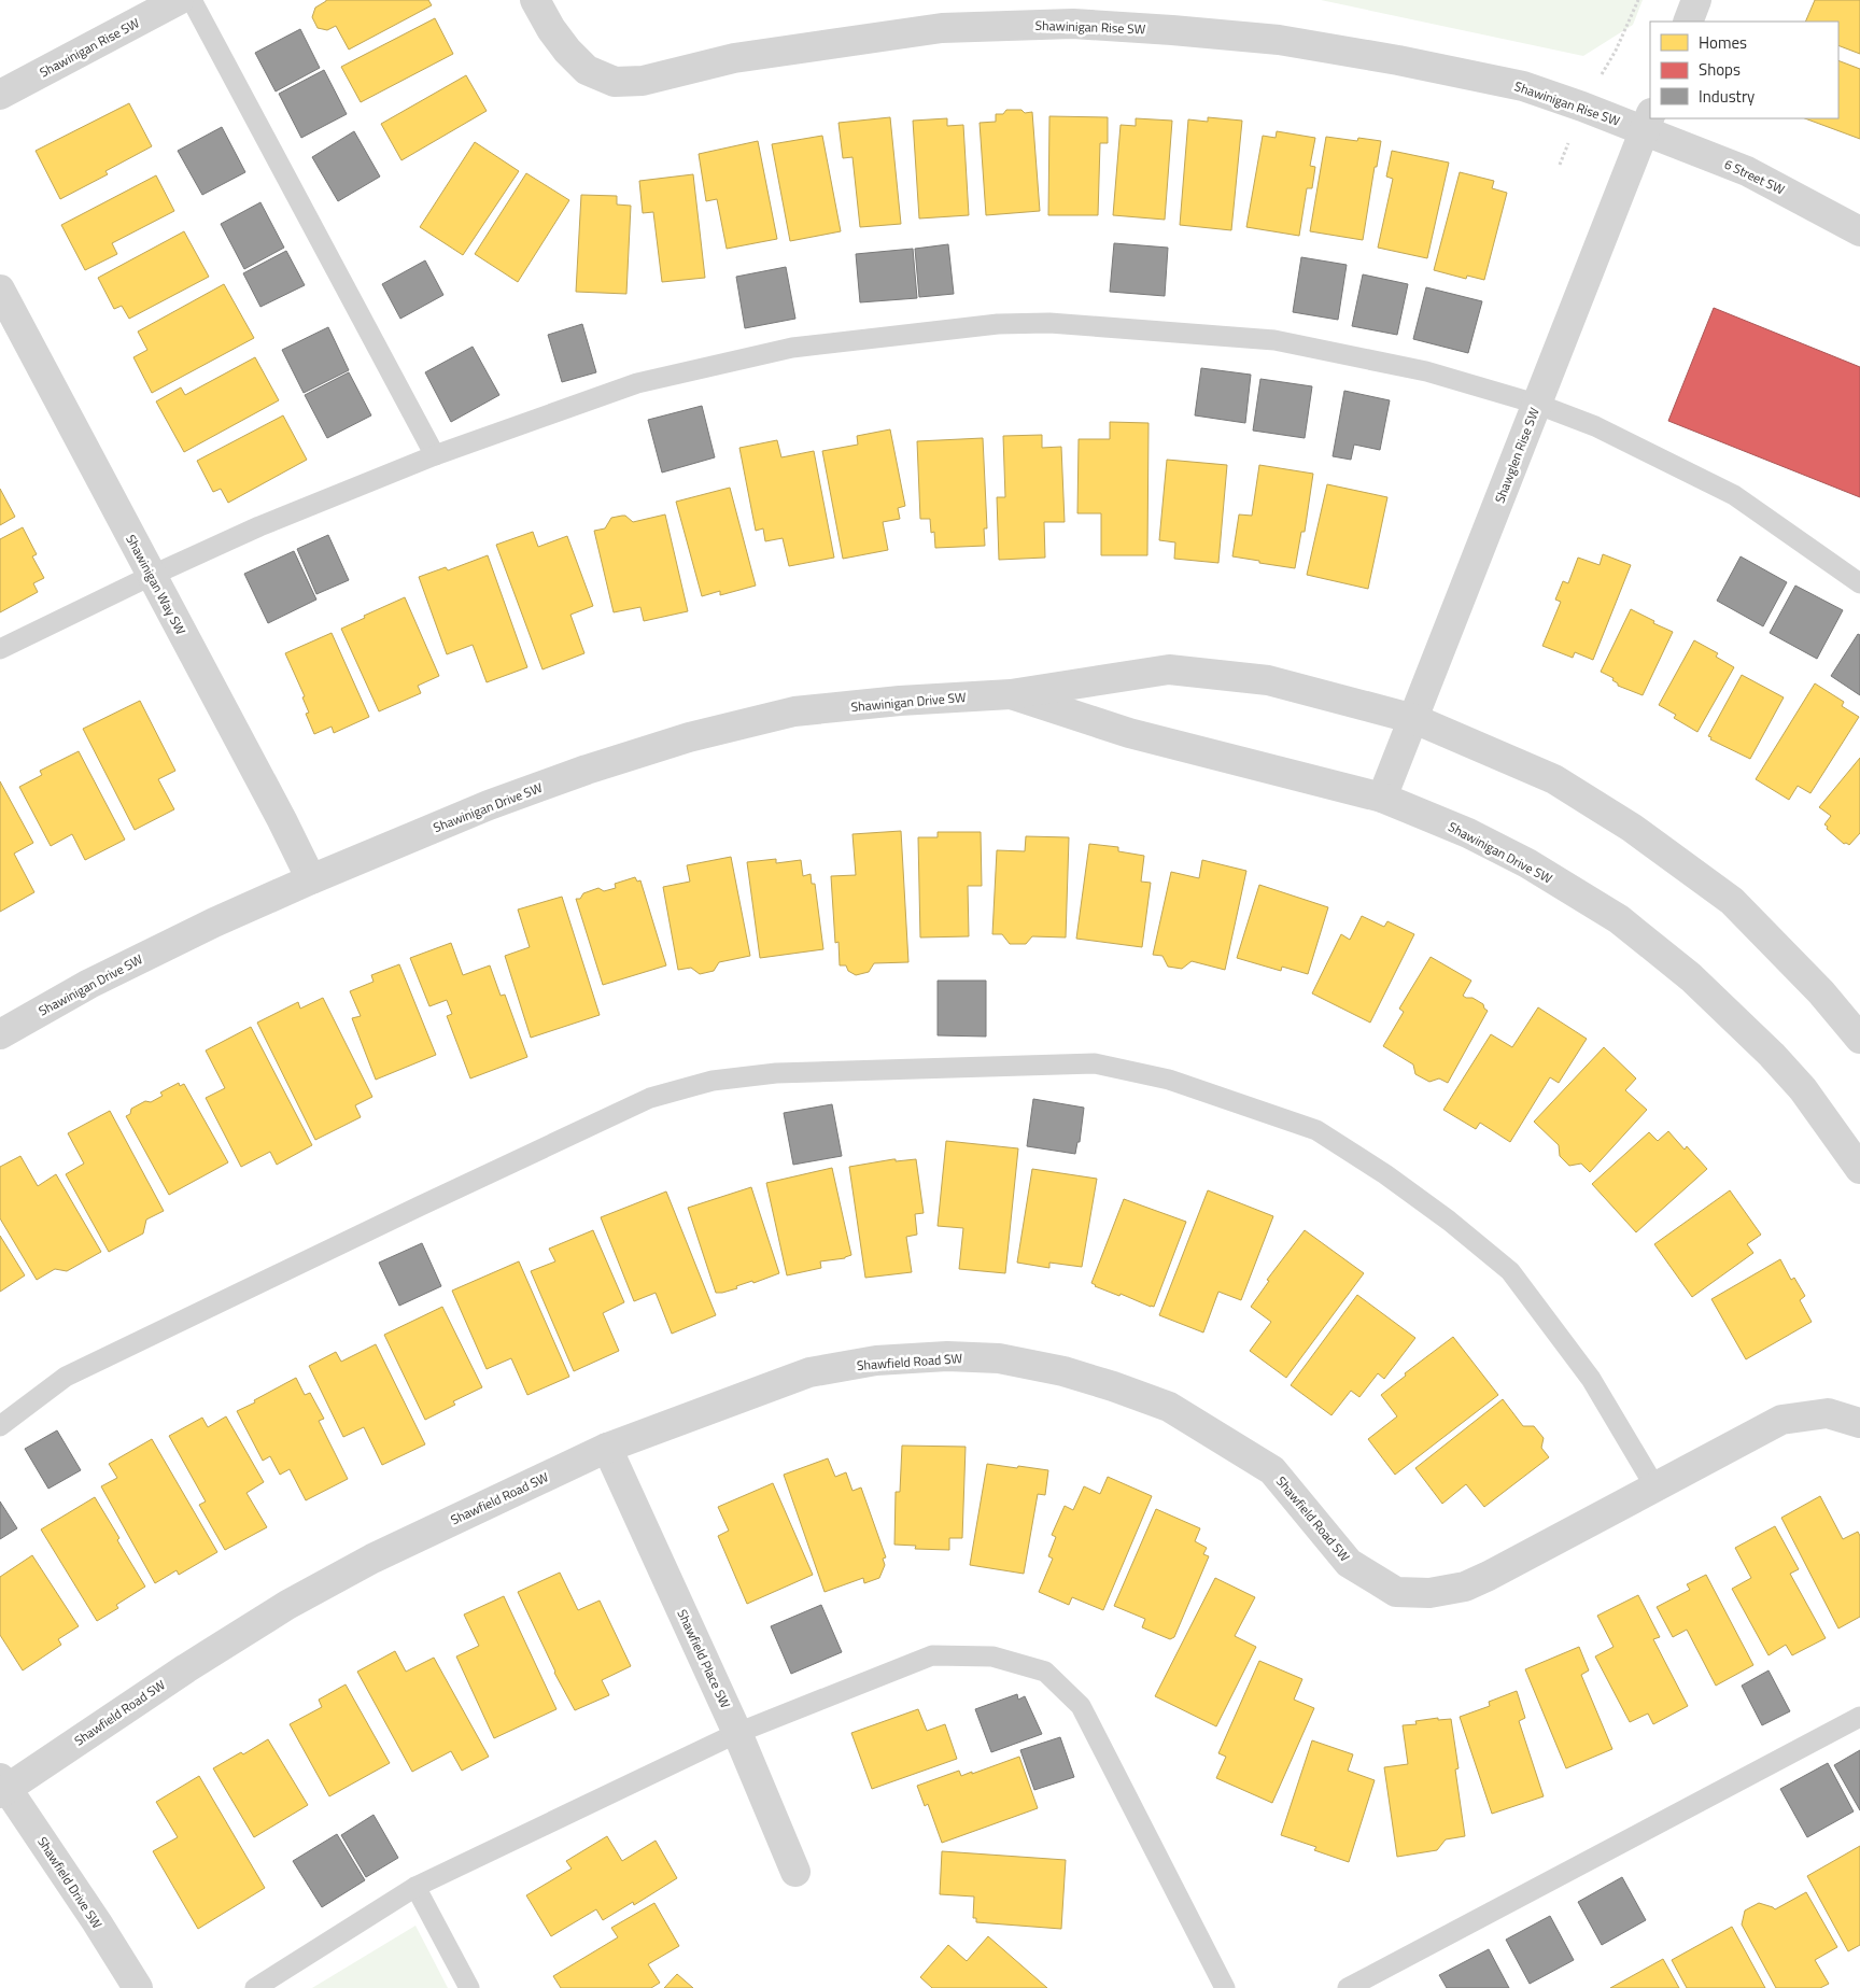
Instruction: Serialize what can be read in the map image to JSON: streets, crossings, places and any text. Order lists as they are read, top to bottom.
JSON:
{
  "streets": {
    "street": [
      "Shawinigan Rise SW",
      "6 Street SW",
      "Shawglen Rise SW",
      "Shawinigan Way SW",
      "Shawinigan Drive SW",
      "Shawfield Road SW",
      "Shawfield Place SW",
      "Shawfield Drive SW"
    ]
  },
  "crossings": [
    ["Shawinigan Rise SW", "6 Street SW"],
    ["Shawinigan Rise SW", "Shawglen Rise SW"],
    ["6 Street SW", "Shawglen Rise SW"],
    ["Shawglen Rise SW", "Shawinigan Drive SW"],
    ["Shawinigan Way SW", "Shawinigan Drive SW"],
    ["Shawfield Road SW", "Shawfield Place SW"],
    ["Shawfield Road SW", "Shawfield Drive SW"]
  ],
  "legend": ["Homes", "Shops", "Industry"]
}
